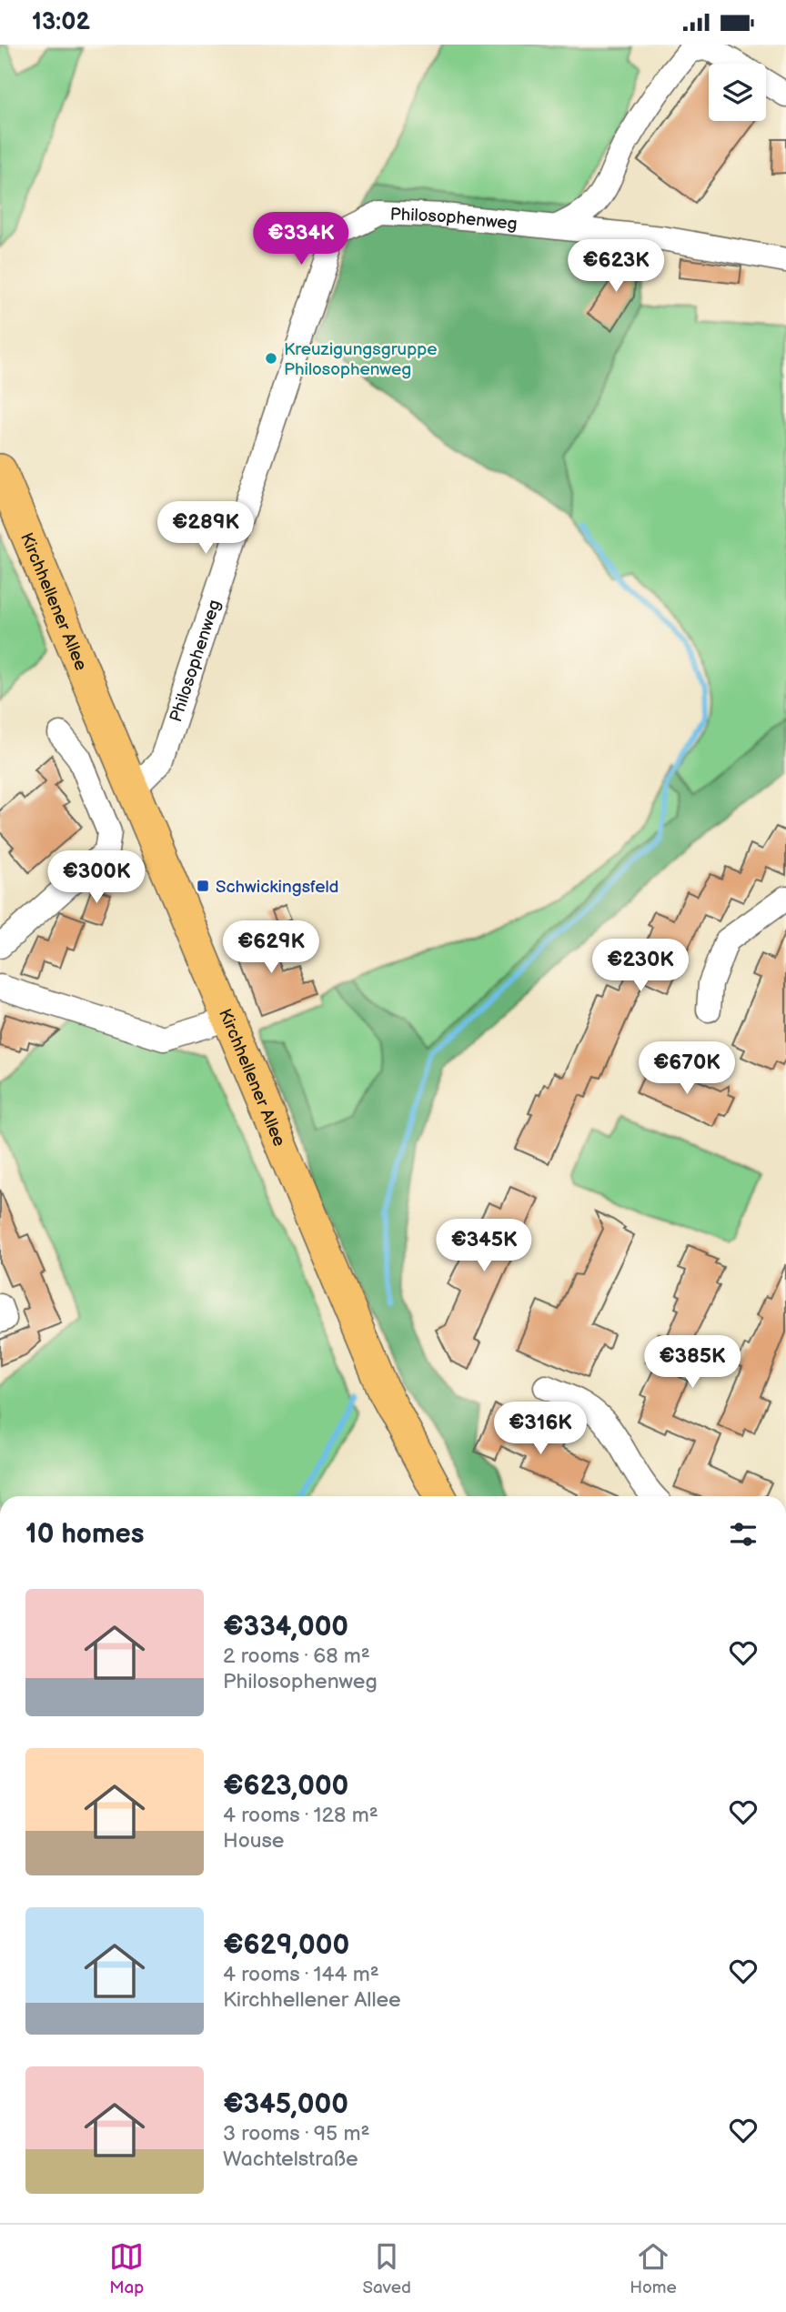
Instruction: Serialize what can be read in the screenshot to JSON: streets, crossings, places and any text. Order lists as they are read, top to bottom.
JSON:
{
  "streets": {
    "main road": ["Kirchhellener Allee"],
    "street": ["Philosophenweg"]
  },
  "crossings": [
    ["Philosophenweg", "Kirchhellener Allee"]
  ],
  "places": {
    "other": ["Kreuzigungsgruppe Philosophenweg"],
    "transit": ["Schwickingsfeld"]
  },
  "page": {
    "status": "13:02",
    "price": [
      "€334K",
      "€623K",
      "€289K",
      "€300K",
      "€629K",
      "€230K",
      "€670K",
      "€345K",
      "€385K",
      "€316K"
    ],
    "heading": "10 homes",
    "list": [
      {
        "name": "€334,000",
        "note": "2 rooms · 68 m² · Philosophenweg"
      },
      {
        "name": "€623,000",
        "note": "4 rooms · 128 m² · House"
      },
      {
        "name": "€629,000",
        "note": "4 rooms · 144 m² · Kirchhellener Allee"
      },
      {
        "name": "€345,000",
        "note": "3 rooms · 95 m² · Wachtelstraße"
      }
    ],
    "tabs": ["Map", "Saved", "Home"]
  }
}
